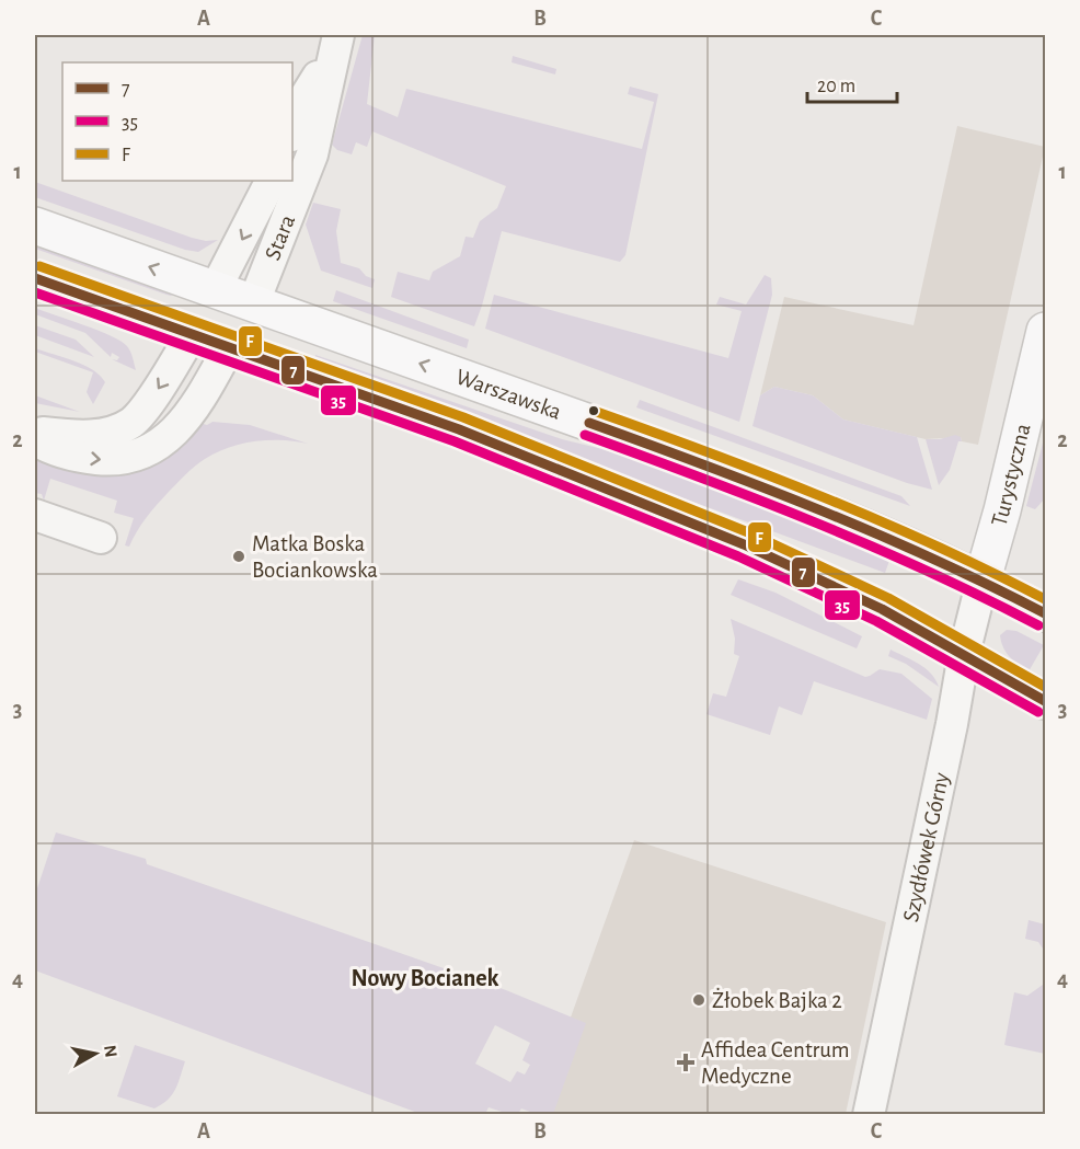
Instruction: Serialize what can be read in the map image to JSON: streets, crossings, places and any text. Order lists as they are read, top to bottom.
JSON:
{
  "streets": {
    "main road": ["Stara", "Warszawska", "Turystyczna"],
    "street": ["Szydłówek Górny"]
  },
  "crossings": [
    ["Stara", "Warszawska"],
    ["Warszawska", "Turystyczna"],
    ["Warszawska", "Szydłówek Górny"],
    ["Turystyczna", "Szydłówek Górny"]
  ],
  "districts": ["Nowy Bocianek"],
  "places": {
    "other": ["Matka Boska Bociankowska", "Żłobek Bajka 2"],
    "health": ["Affidea Centrum Medyczne"]
  },
  "lines": ["transit line F", "transit line 7", "transit line 35"],
  "legend": ["7", "35", "F"],
  "scale_bar": "20 m",
  "north": "right",
  "grid": {
    "columns": ["A", "B", "C"],
    "rows": [
      "1",
      "2",
      "3",
      "4"
    ]
  }
}
